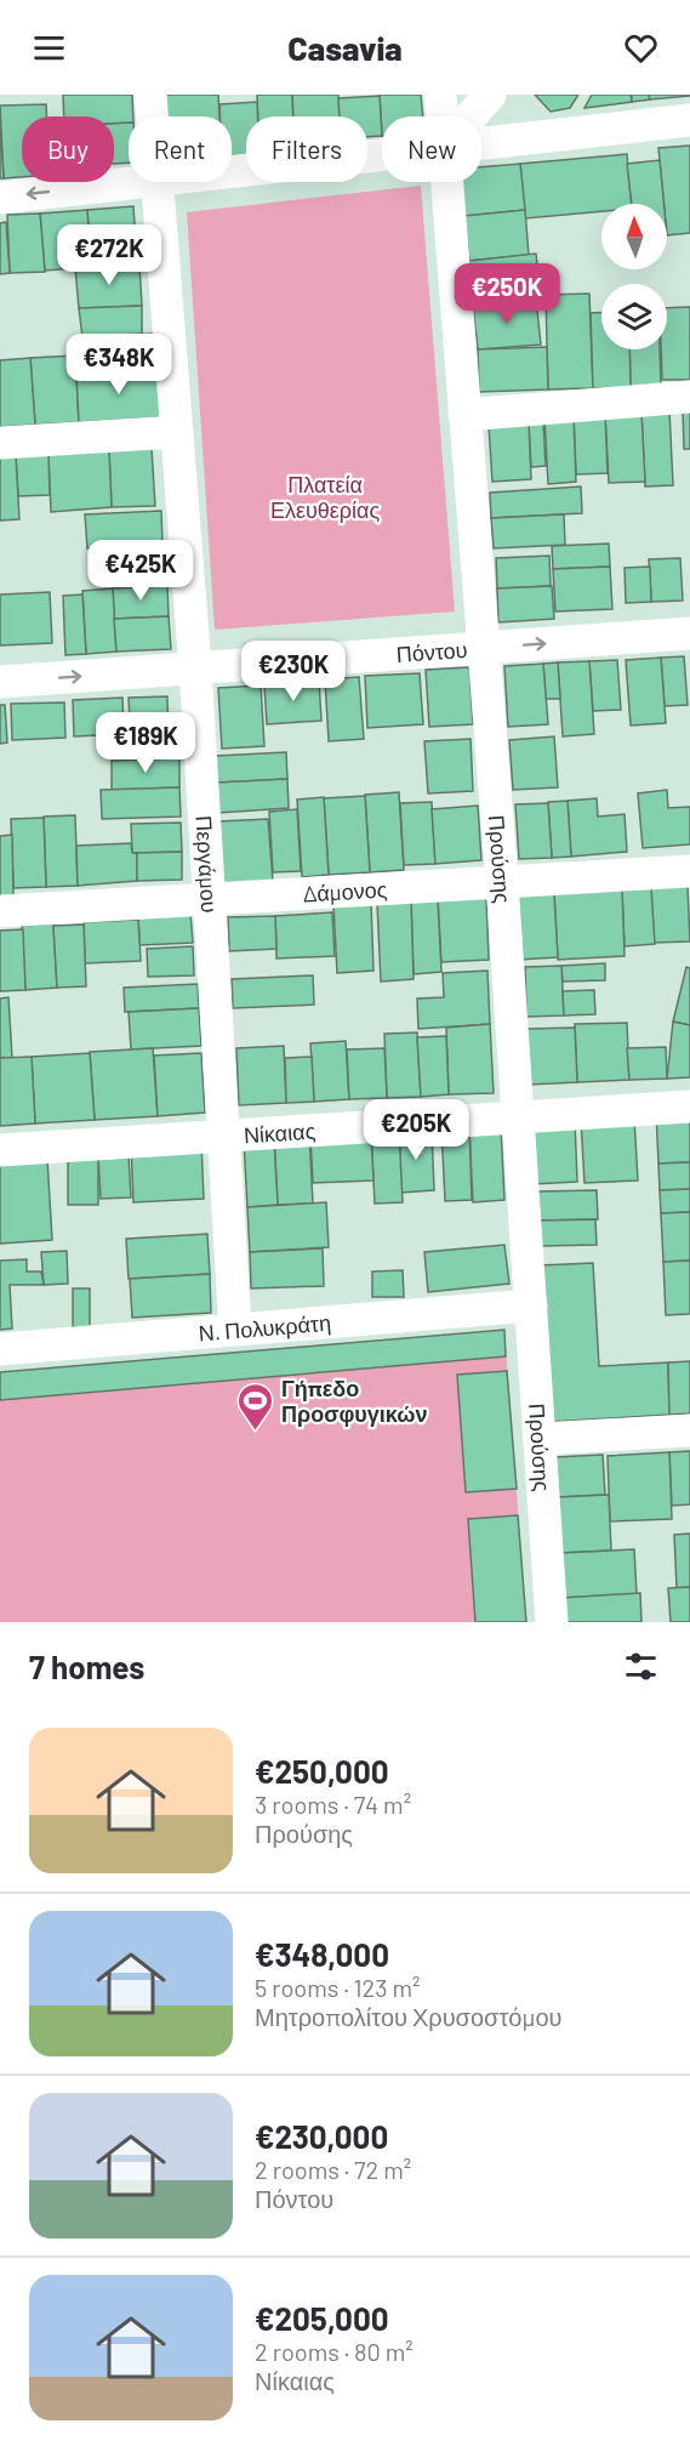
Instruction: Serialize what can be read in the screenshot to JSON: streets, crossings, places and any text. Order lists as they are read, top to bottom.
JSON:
{
  "streets": {
    "street": [
      "Πόντου",
      "Προύσης",
      "Περγάμου",
      "Δάμονος",
      "Νίκαιας",
      "Ν. Πολυκράτη"
    ]
  },
  "crossings": [
    ["Πόντου", "Προύσης"],
    ["Πόντου", "Περγάμου"],
    ["Προύσης", "Δάμονος"],
    ["Προύσης", "Νίκαιας"],
    ["Προύσης", "Ν. Πολυκράτη"],
    ["Περγάμου", "Δάμονος"],
    ["Περγάμου", "Νίκαιας"],
    ["Περγάμου", "Ν. Πολυκράτη"]
  ],
  "parks": ["Πλατεία Ελευθερίας"],
  "places": {
    "sports": ["Γήπεδο Προσφυγικών"]
  },
  "north": "top",
  "page": {
    "header": "Casavia",
    "chip": [
      "Buy",
      "Rent",
      "Filters",
      "New"
    ],
    "price": [
      "€272K",
      "€250K",
      "€348K",
      "€425K",
      "€230K",
      "€189K",
      "€205K"
    ],
    "heading": "7 homes",
    "list": [
      {
        "name": "€250,000",
        "note": "3 rooms · 74 m² · Προύσης"
      },
      {
        "name": "€348,000",
        "note": "5 rooms · 123 m² · Μητροπολίτου Χρυσοστόμου"
      },
      {
        "name": "€230,000",
        "note": "2 rooms · 72 m² · Πόντου"
      },
      {
        "name": "€205,000",
        "note": "2 rooms · 80 m² · Νίκαιας"
      }
    ]
  }
}
